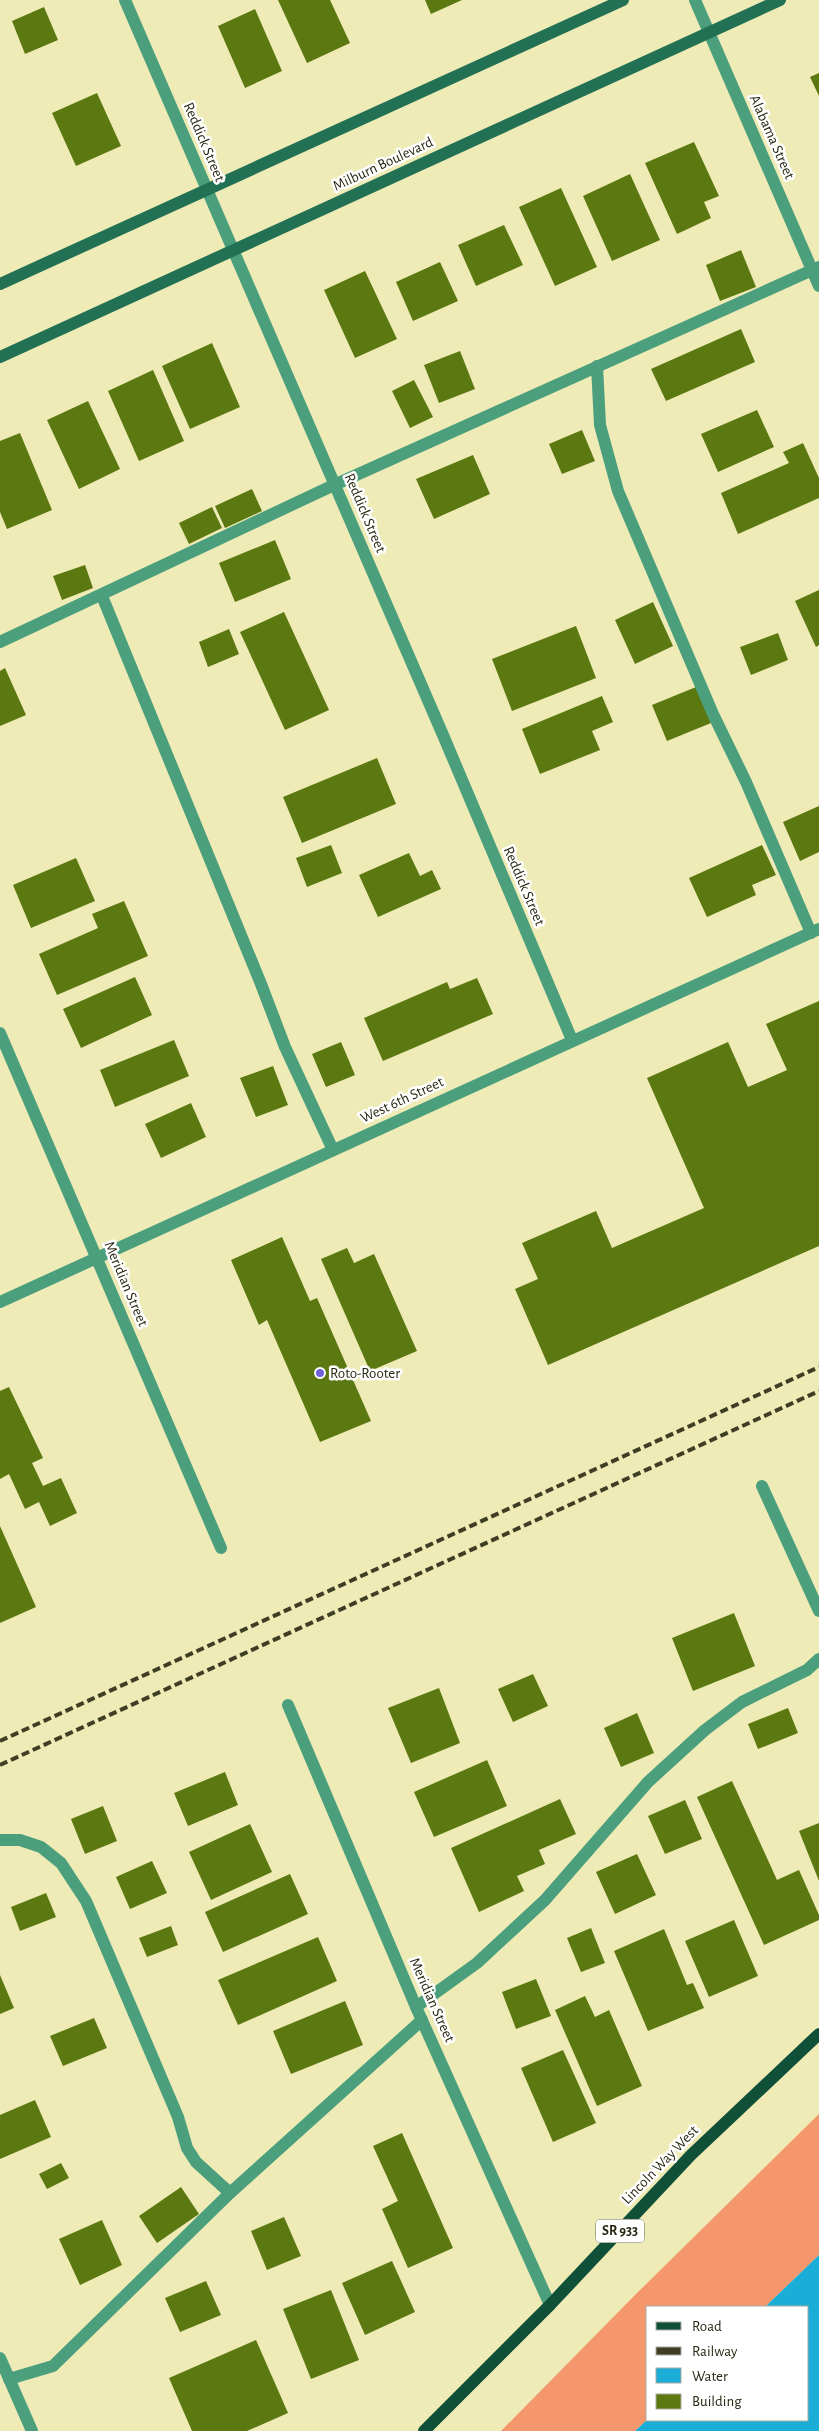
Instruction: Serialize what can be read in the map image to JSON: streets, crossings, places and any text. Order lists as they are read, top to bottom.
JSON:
{
  "streets": {
    "main road": ["Lincoln Way West", "SR 933"],
    "street": [
      "Alabama Street",
      "Reddick Street",
      "Milburn Boulevard",
      "West 6th Street",
      "Meridian Street"
    ]
  },
  "crossings": [
    ["Alabama Street", "Milburn Boulevard"],
    ["Reddick Street", "Milburn Boulevard"],
    ["Reddick Street", "West 6th Street"],
    ["West 6th Street", "Meridian Street"],
    ["Meridian Street", "Lincoln Way West"]
  ],
  "places": ["Roto-Rooter"],
  "legend": [
    "Road",
    "Railway",
    "Water",
    "Building"
  ]
}
